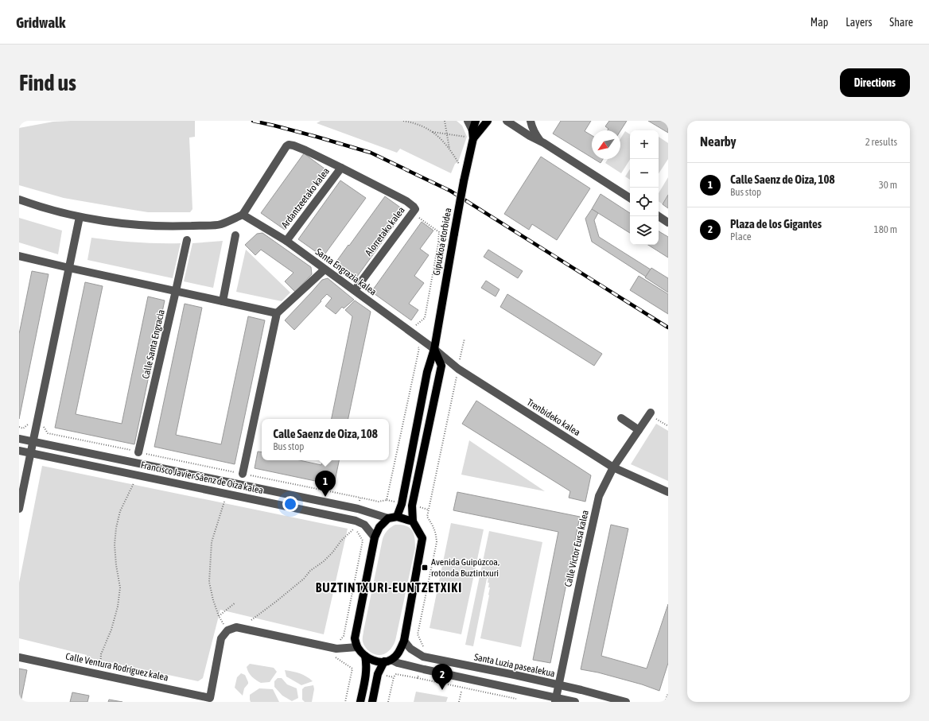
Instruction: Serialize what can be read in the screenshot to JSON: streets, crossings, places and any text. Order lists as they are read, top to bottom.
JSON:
{
  "streets": {
    "main road": ["Gipuzkoa etorbidea"],
    "street": [
      "Ardantzeetako kalea",
      "Alorretako kalea",
      "Santa Engrazia kalea",
      "Calle Santa Engracia",
      "Trenbideko kalea",
      "Francisco Javier Sáenz de Oiza kalea",
      "Calle Victor Eusa kalea",
      "Santa Luzia pasealekua",
      "Calle Ventura Rodríguez kalea"
    ]
  },
  "crossings": [
    ["Ardantzeetako kalea", "Alorretako kalea"],
    ["Ardantzeetako kalea", "Santa Engrazia kalea"],
    ["Alorretako kalea", "Santa Engrazia kalea"],
    ["Gipuzkoa etorbidea", "Santa Engrazia kalea"],
    ["Gipuzkoa etorbidea", "Trenbideko kalea"],
    ["Santa Engrazia kalea", "Trenbideko kalea"],
    ["Calle Santa Engracia", "Francisco Javier Sáenz de Oiza kalea"],
    ["Trenbideko kalea", "Calle Victor Eusa kalea"],
    ["Calle Victor Eusa kalea", "Santa Luzia pasealekua"]
  ],
  "districts": ["BUZTINTXURI-EUNTZETXIKI"],
  "places": {
    "transit": ["Avenida Guipúzcoa, rotonda Buztintxuri"]
  },
  "north": "bottom left",
  "page": {
    "header": "Gridwalk",
    "nav": ["Map", "Layers", "Share"],
    "buttons": "Directions",
    "title": "Find us",
    "heading": ["Nearby", "2 results"],
    "map_buttons": ["+", "−"],
    "list": [
      {
        "mark": "1",
        "name": "Calle Saenz de Oiza, 108",
        "note": "Bus stop",
        "value": "30 m"
      },
      {
        "mark": "2",
        "name": "Plaza de los Gigantes",
        "note": "Place",
        "value": "180 m"
      }
    ],
    "popup": ["Calle Saenz de Oiza, 108", "Bus stop"],
    "pins": ["1", "2"]
  }
}
